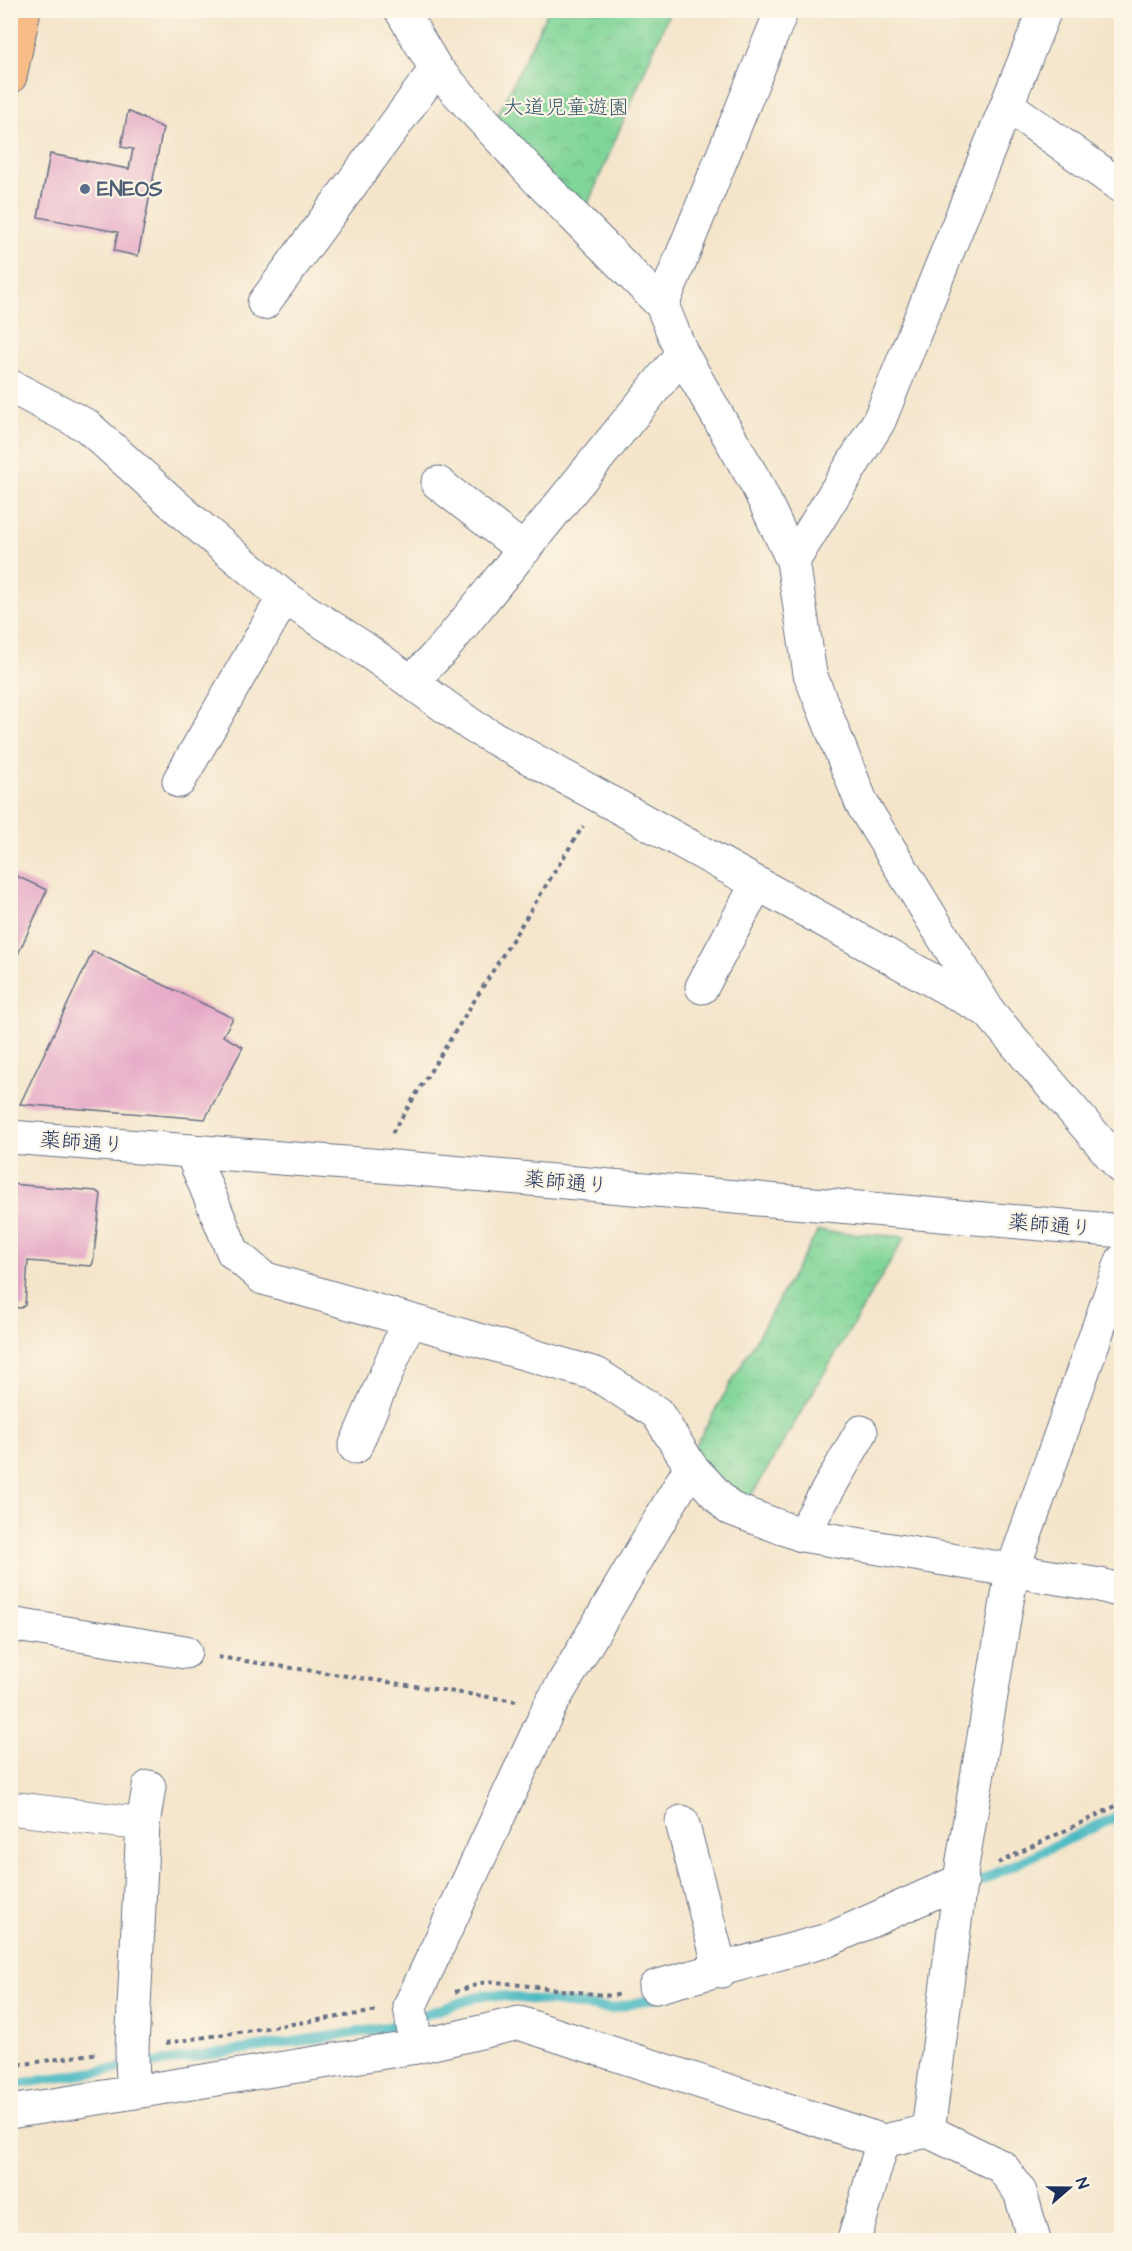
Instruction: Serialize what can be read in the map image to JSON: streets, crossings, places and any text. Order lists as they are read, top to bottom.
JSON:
{
  "streets": {
    "street": ["薬師通り"]
  },
  "parks": ["大道児童遊園"],
  "places": ["ENEOS"],
  "north": "right"
}
